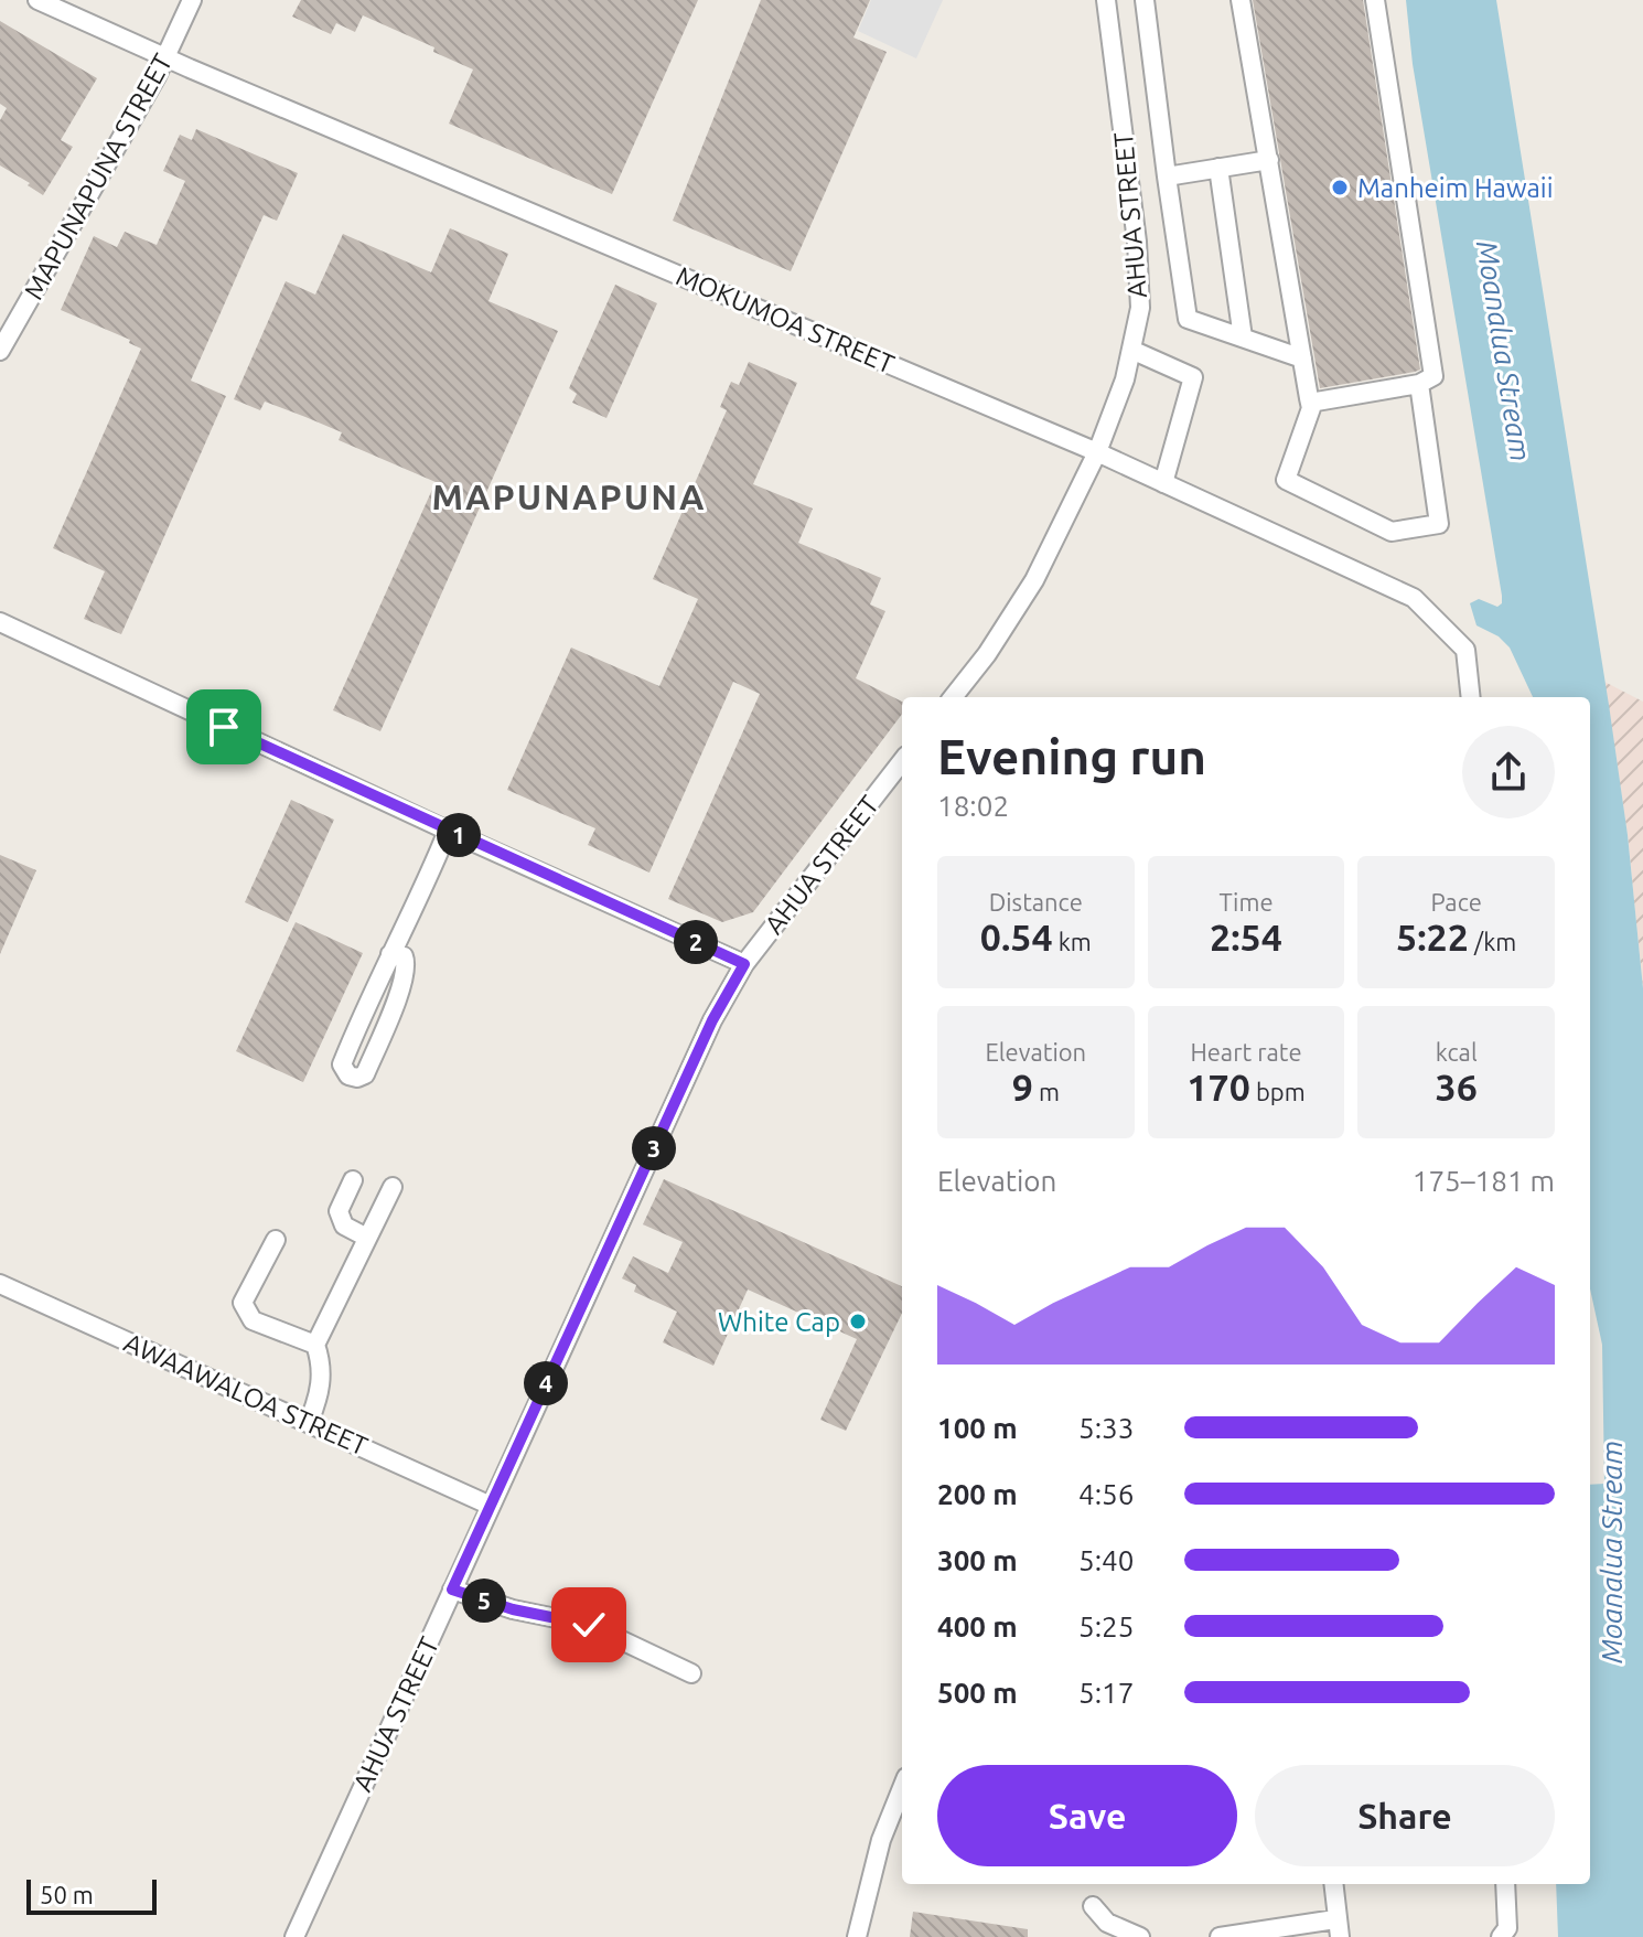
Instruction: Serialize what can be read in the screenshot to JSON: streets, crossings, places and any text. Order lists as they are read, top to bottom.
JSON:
{
  "streets": {
    "street": [
      "MAPUNAPUNA STREET",
      "AHUA STREET",
      "MOKUMOA STREET",
      "AWAAWALOA STREET"
    ]
  },
  "crossings": [
    ["MAPUNAPUNA STREET", "MOKUMOA STREET"],
    ["AHUA STREET", "MOKUMOA STREET"],
    ["AHUA STREET", "AWAAWALOA STREET"]
  ],
  "districts": ["MAPUNAPUNA"],
  "water": ["Moanalua Stream"],
  "places": ["Manheim Hawaii", "White Cap"],
  "scale_bar": "50 m",
  "page": {
    "heading": ["Evening run", "18:02"],
    "pins": [
      "1",
      "2",
      "3",
      "4",
      "5"
    ],
    "stats": [
      ["Distance", "0.54 km"],
      ["Time", "2:54"],
      ["Pace", "5:22 /km"],
      ["Elevation", "9 m"],
      ["Heart rate", "170 bpm"],
      ["kcal", "36"]
    ],
    "chart": ["Elevation", "175–181 m"],
    "list": [
      {
        "name": "100 m",
        "note": "5:33"
      },
      {
        "name": "200 m",
        "note": "4:56"
      },
      {
        "name": "300 m",
        "note": "5:40"
      },
      {
        "name": "400 m",
        "note": "5:25"
      },
      {
        "name": "500 m",
        "note": "5:17"
      }
    ],
    "buttons": ["Save", "Share"],
    "scale": "50 m"
  }
}
